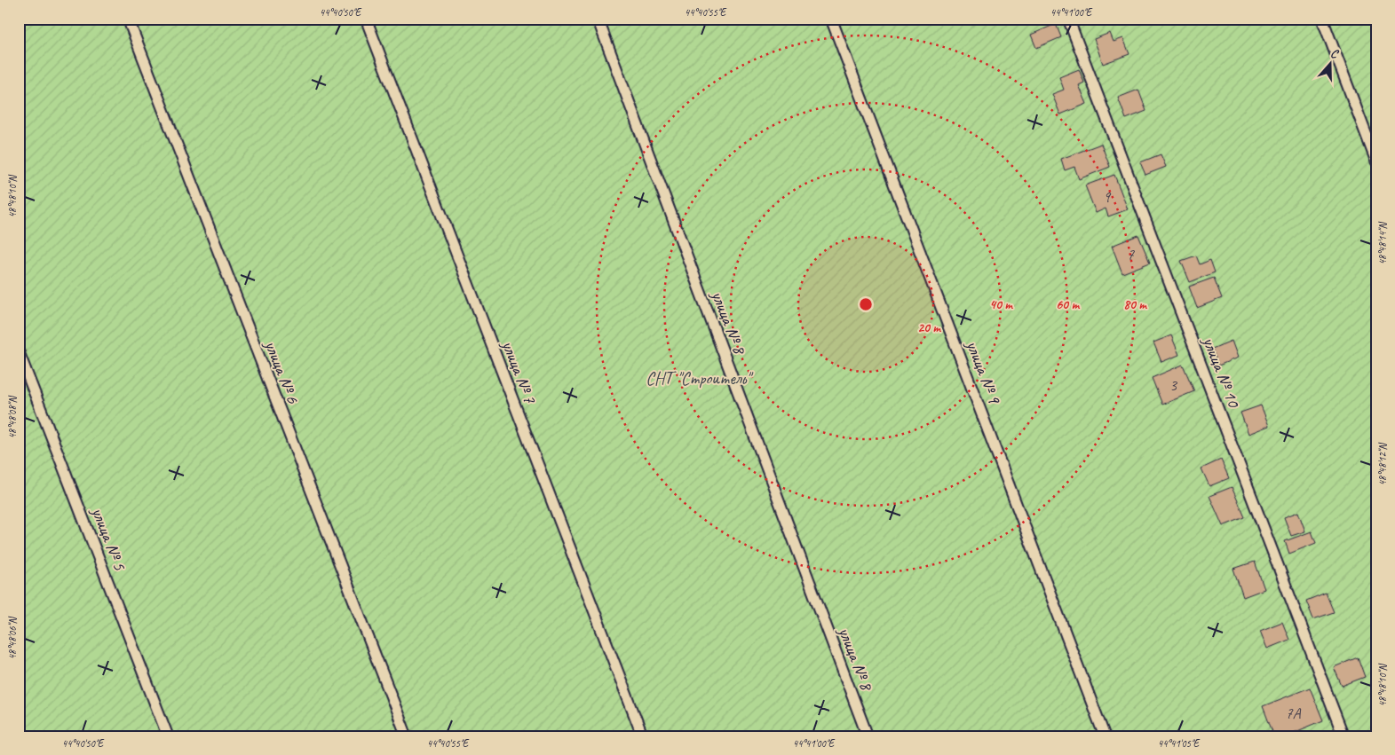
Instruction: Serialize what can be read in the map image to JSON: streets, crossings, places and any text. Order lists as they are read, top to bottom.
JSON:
{
  "streets": {
    "lane": [
      "улица № 8",
      "улица № 6",
      "улица № 7",
      "улица № 9",
      "улица № 10",
      "улица № 5"
    ]
  },
  "parks": ["СНТ \"Строитель\""],
  "house_numbers": [
    "9",
    "7",
    "3",
    "7А"
  ],
  "north": "top",
  "coordinates": [
    "44°40'50\"E",
    "44°40'55\"E",
    "44°41'00\"E",
    "48°48'10\"N",
    "48°48'14\"N",
    "48°48'08\"N",
    "48°48'12\"N",
    "48°48'06\"N",
    "44°41'05\"E"
  ],
  "rings": [
    "40 m",
    "60 m",
    "80 m",
    "20 m"
  ]
}
